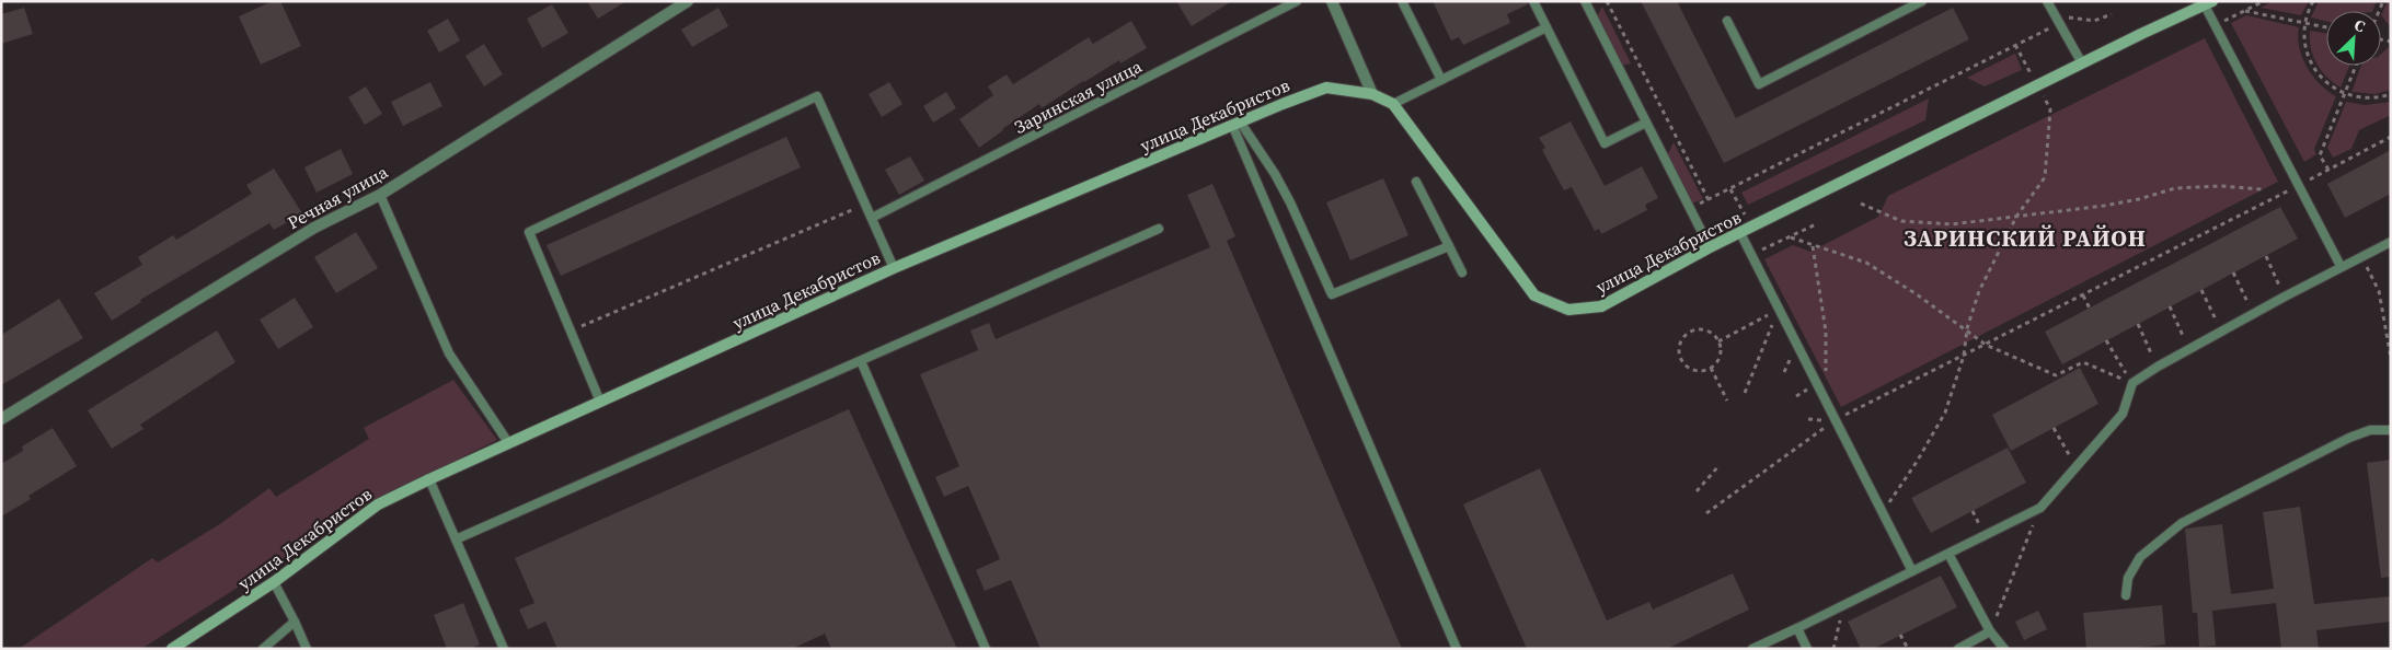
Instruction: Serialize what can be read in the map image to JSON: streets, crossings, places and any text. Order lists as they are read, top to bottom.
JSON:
{
  "streets": {
    "street": ["улица Декабристов", "Речная улица"],
    "lane": ["Заринская улица"]
  },
  "districts": ["ЗАРИНСКИЙ РАЙОН"],
  "north": "top right"
}
